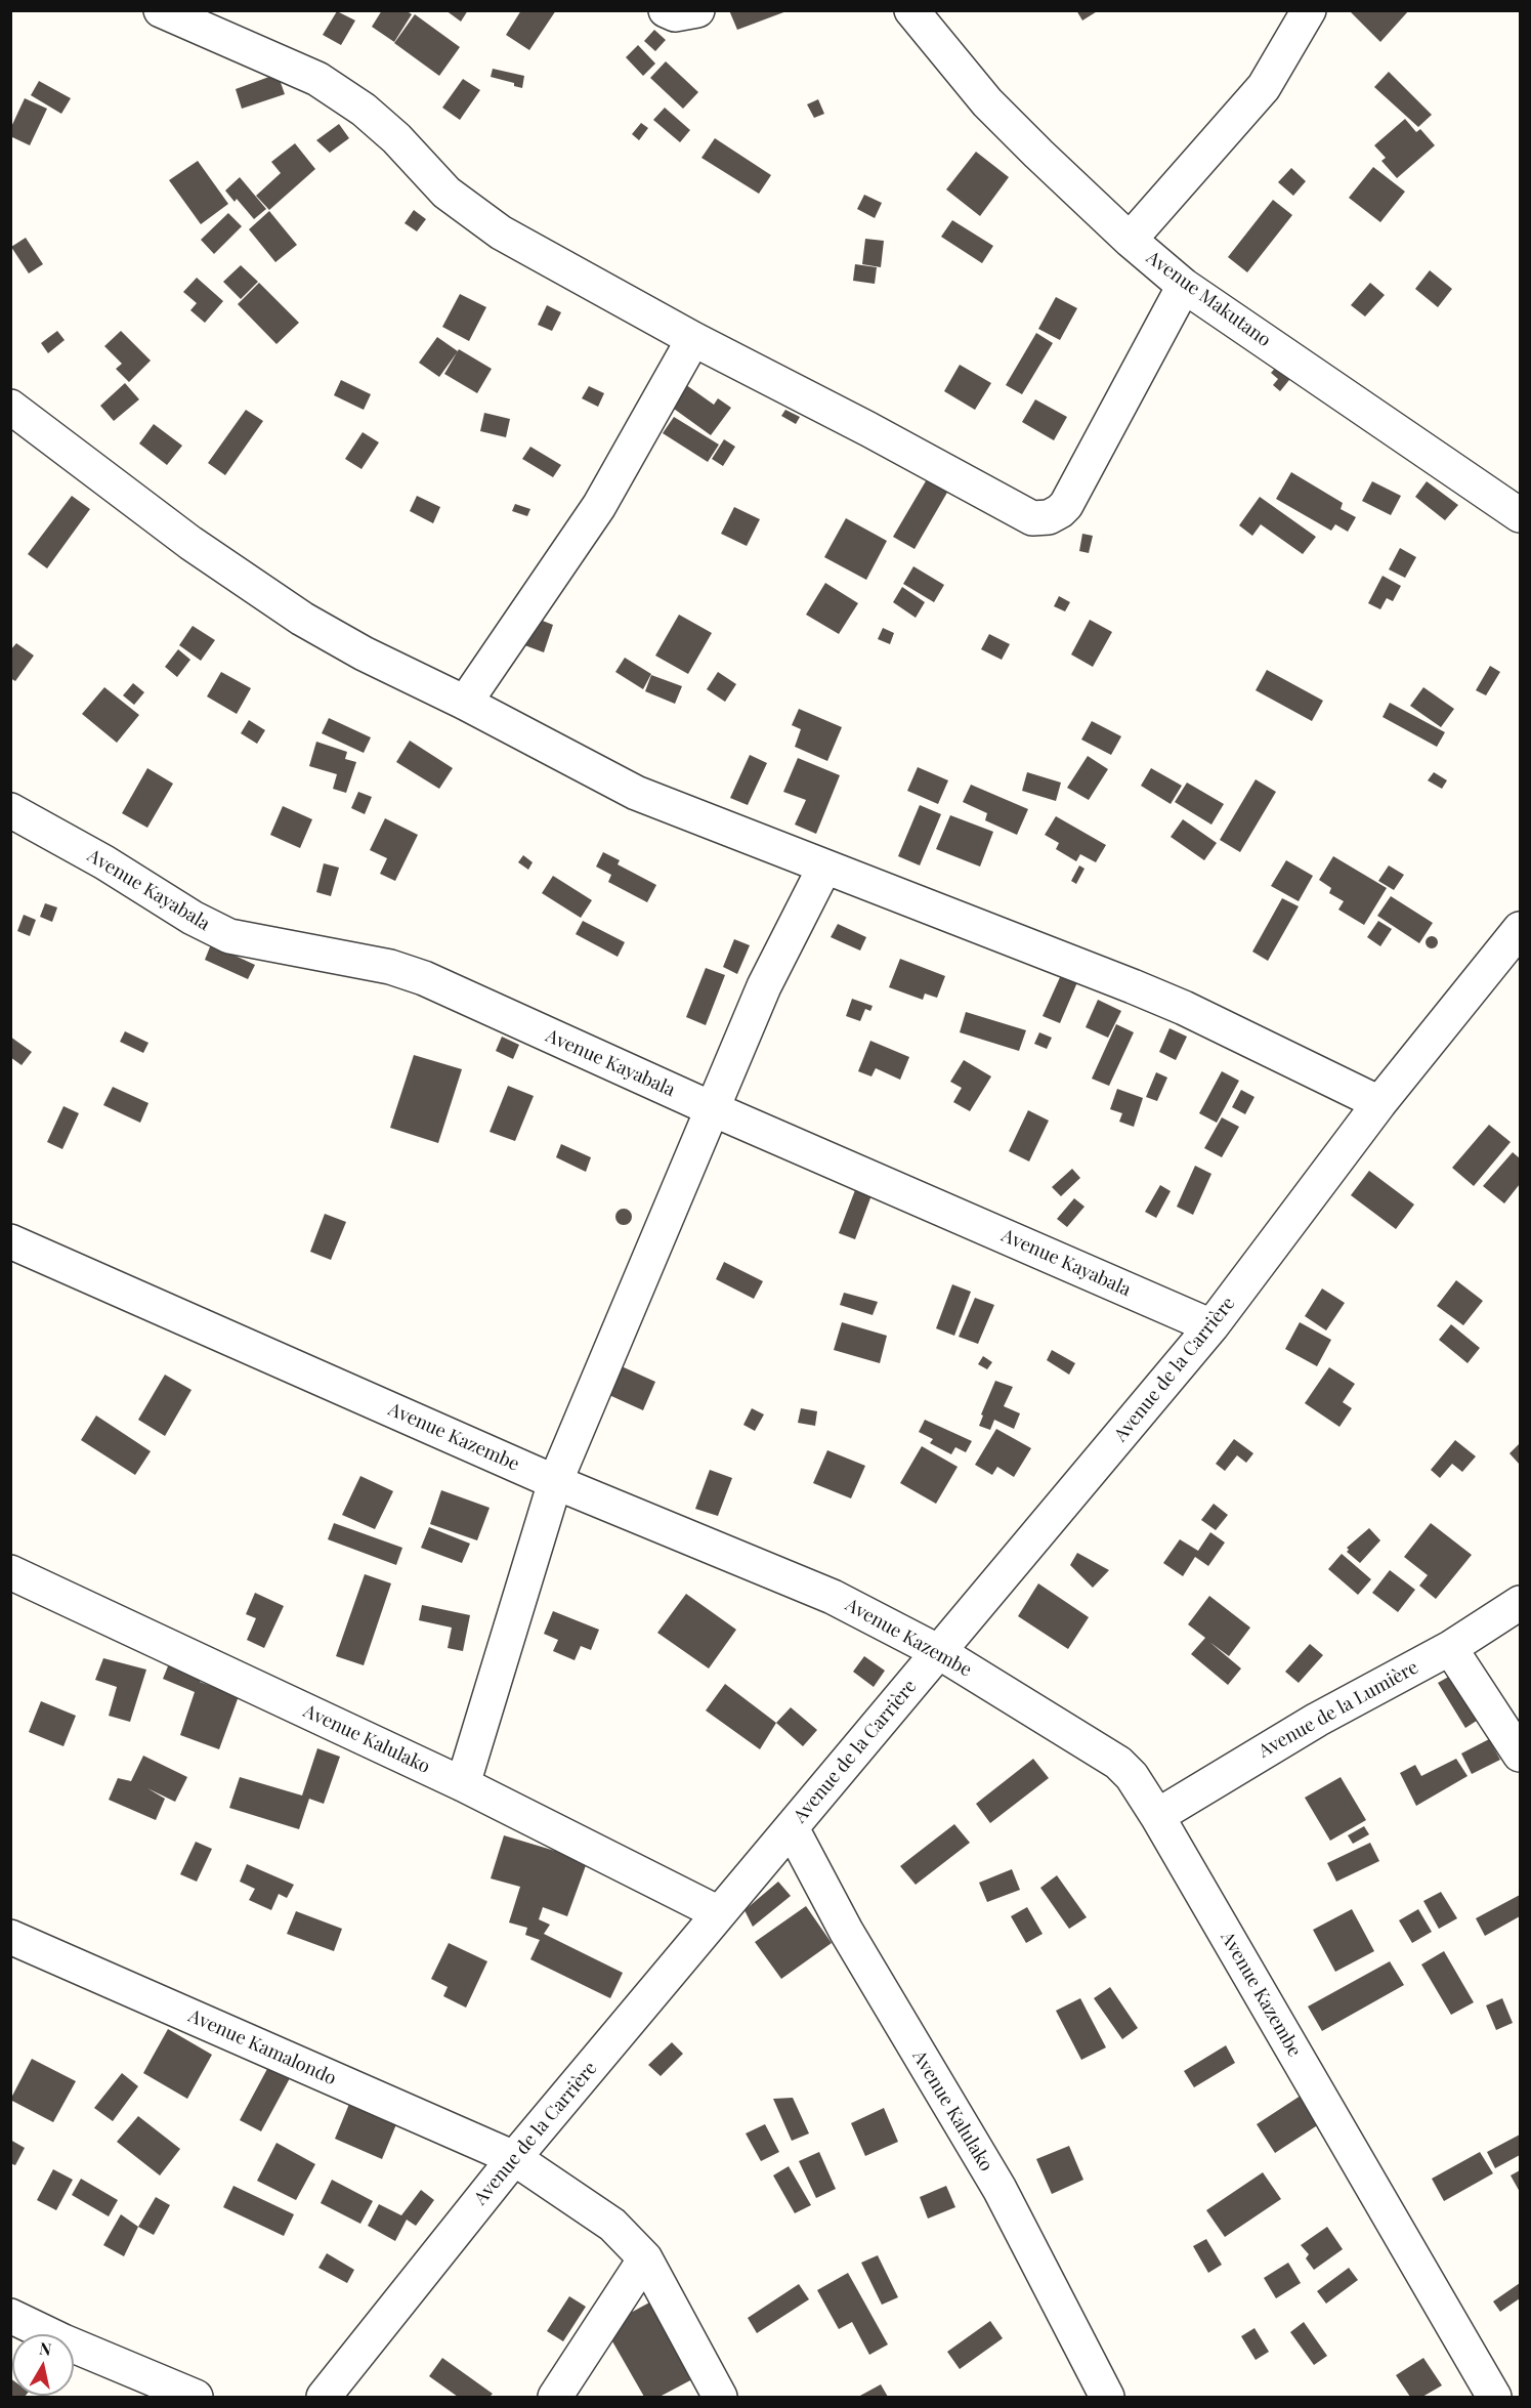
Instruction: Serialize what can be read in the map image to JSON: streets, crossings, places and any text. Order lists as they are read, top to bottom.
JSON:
{
  "streets": {
    "street": [
      "Avenue Makutano",
      "Avenue Kayabala",
      "Avenue de la Carrière",
      "Avenue Kazembe",
      "Avenue de la Lumière",
      "Avenue Kalulako",
      "Avenue Kamalondo"
    ]
  },
  "crossings": [
    ["Avenue Kayabala", "Avenue de la Carrière"],
    ["Avenue de la Carrière", "Avenue Kazembe"],
    ["Avenue de la Carrière", "Avenue Kalulako"],
    ["Avenue de la Carrière", "Avenue Kamalondo"],
    ["Avenue Kazembe", "Avenue de la Lumière"]
  ],
  "north": "top"
}
